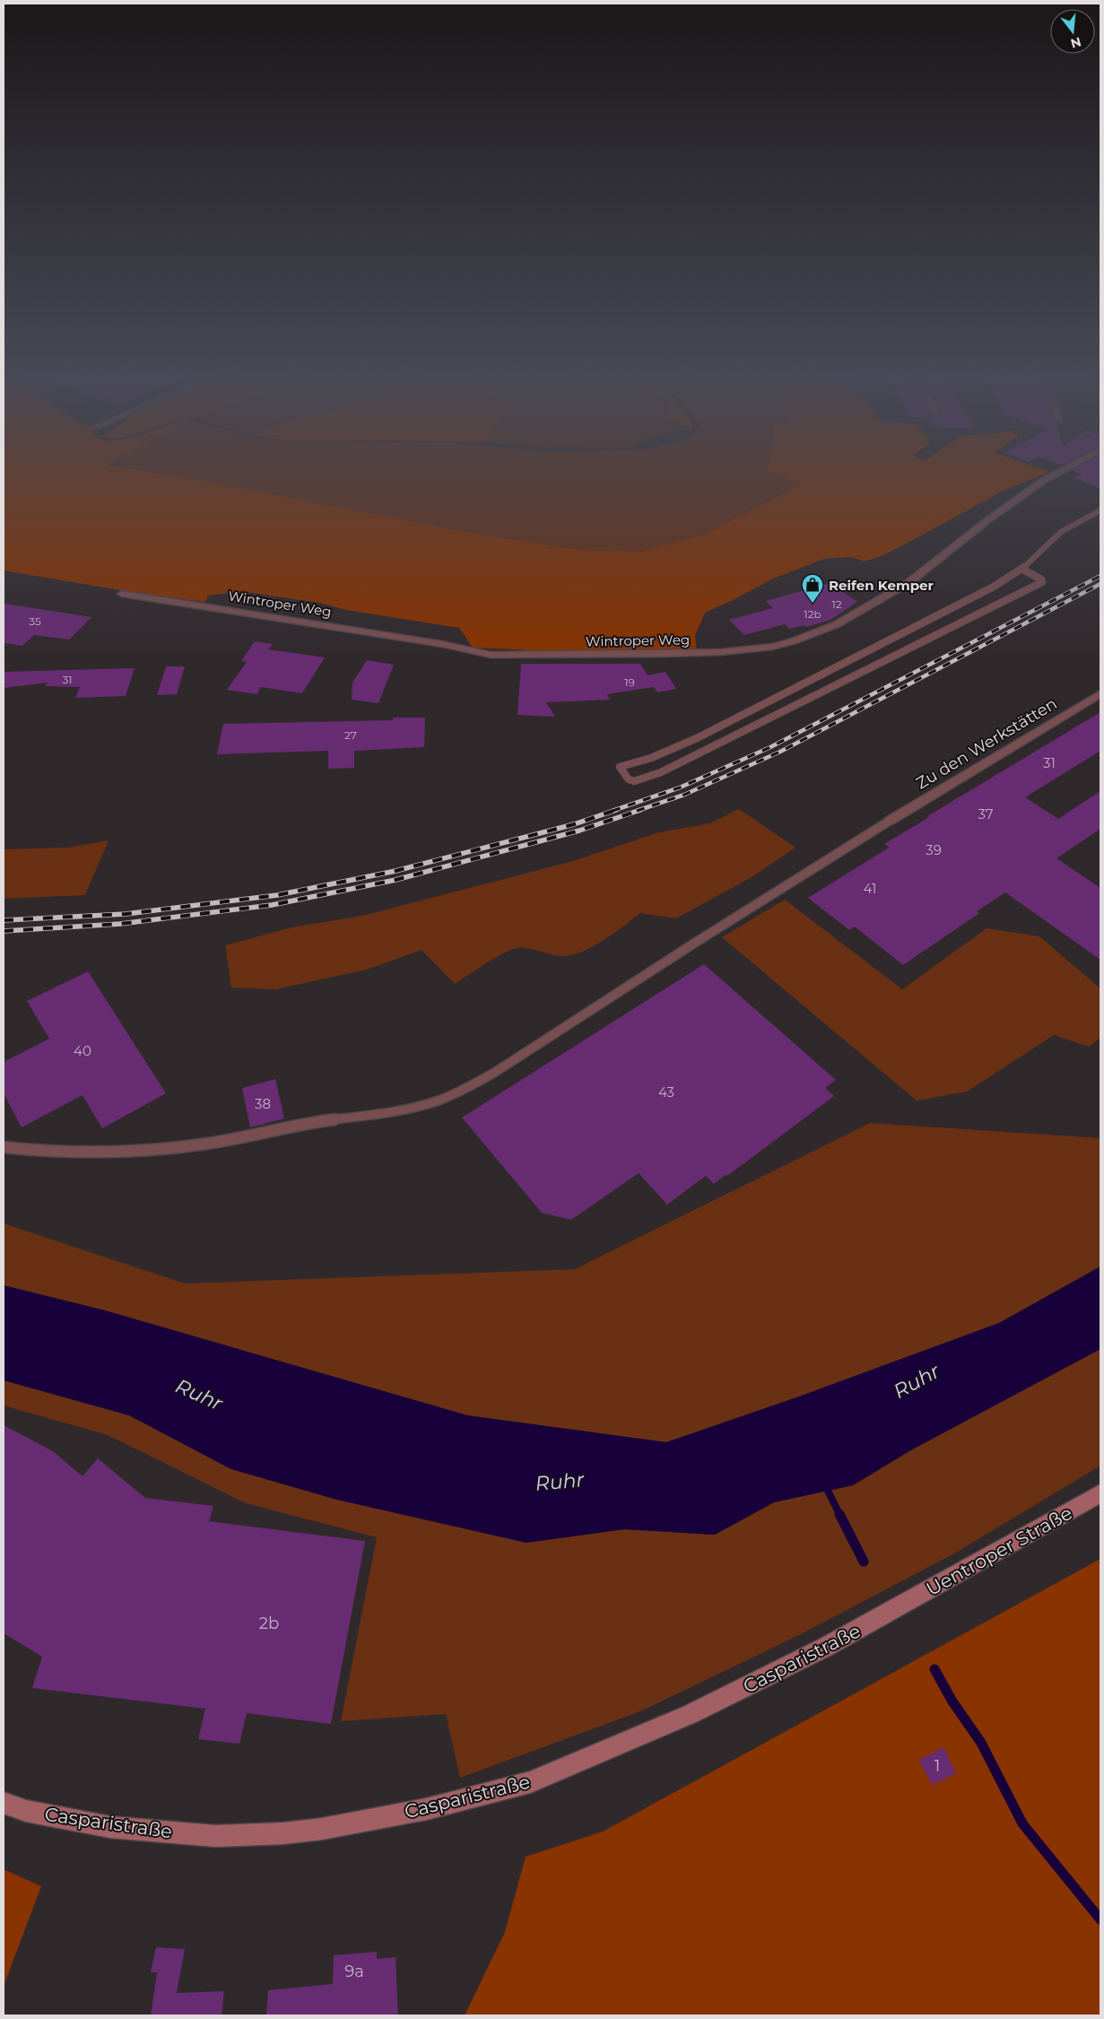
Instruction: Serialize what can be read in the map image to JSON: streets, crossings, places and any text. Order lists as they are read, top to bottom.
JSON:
{
  "streets": {
    "main road": ["Uentroper Straße", "Casparistraße"],
    "street": ["Wintroper Weg", "Zu den Werkstätten"]
  },
  "crossings": [
    ["Uentroper Straße", "Casparistraße"]
  ],
  "water": ["Ruhr"],
  "places": {
    "shop": ["Reifen Kemper"]
  },
  "house_numbers": [
    "12",
    "12b",
    "35",
    "31",
    "19",
    "27",
    "31",
    "37",
    "39",
    "41",
    "40",
    "43",
    "38",
    "2b",
    "1",
    "9a"
  ],
  "north": "bottom"
}
